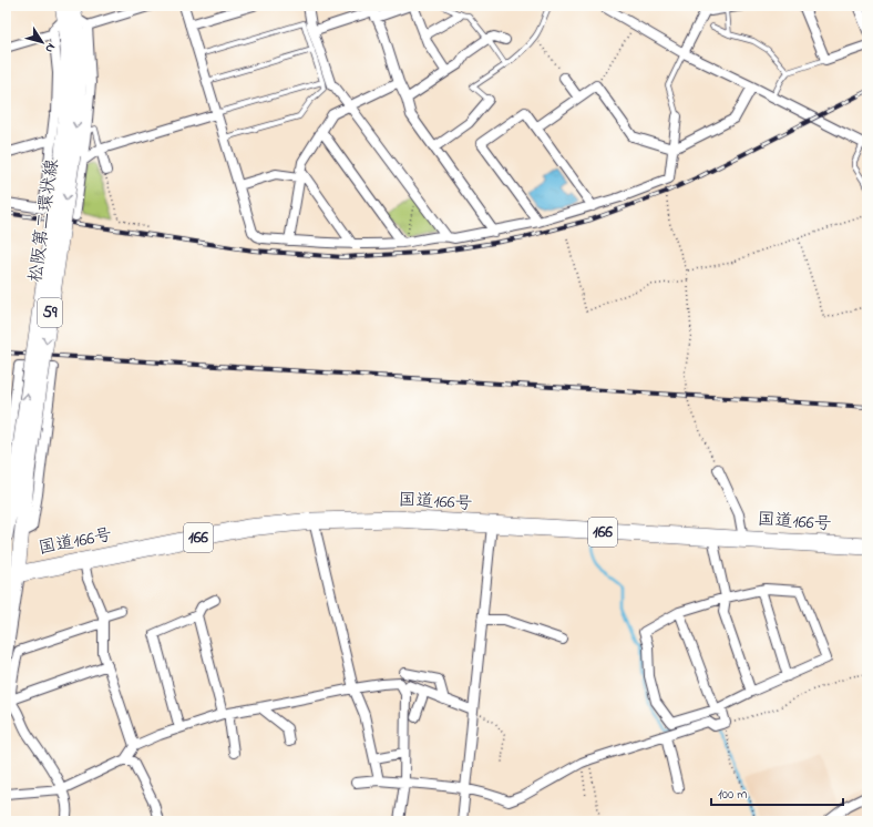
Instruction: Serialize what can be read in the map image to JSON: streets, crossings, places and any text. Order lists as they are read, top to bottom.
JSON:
{
  "streets": {
    "highway": ["国道166号", "166"],
    "main road": ["松阪第二環状線", "59"]
  },
  "crossings": [
    ["松阪第二環状線", "国道166号"]
  ],
  "scale_bar": "100 m",
  "north": "bottom right"
}
